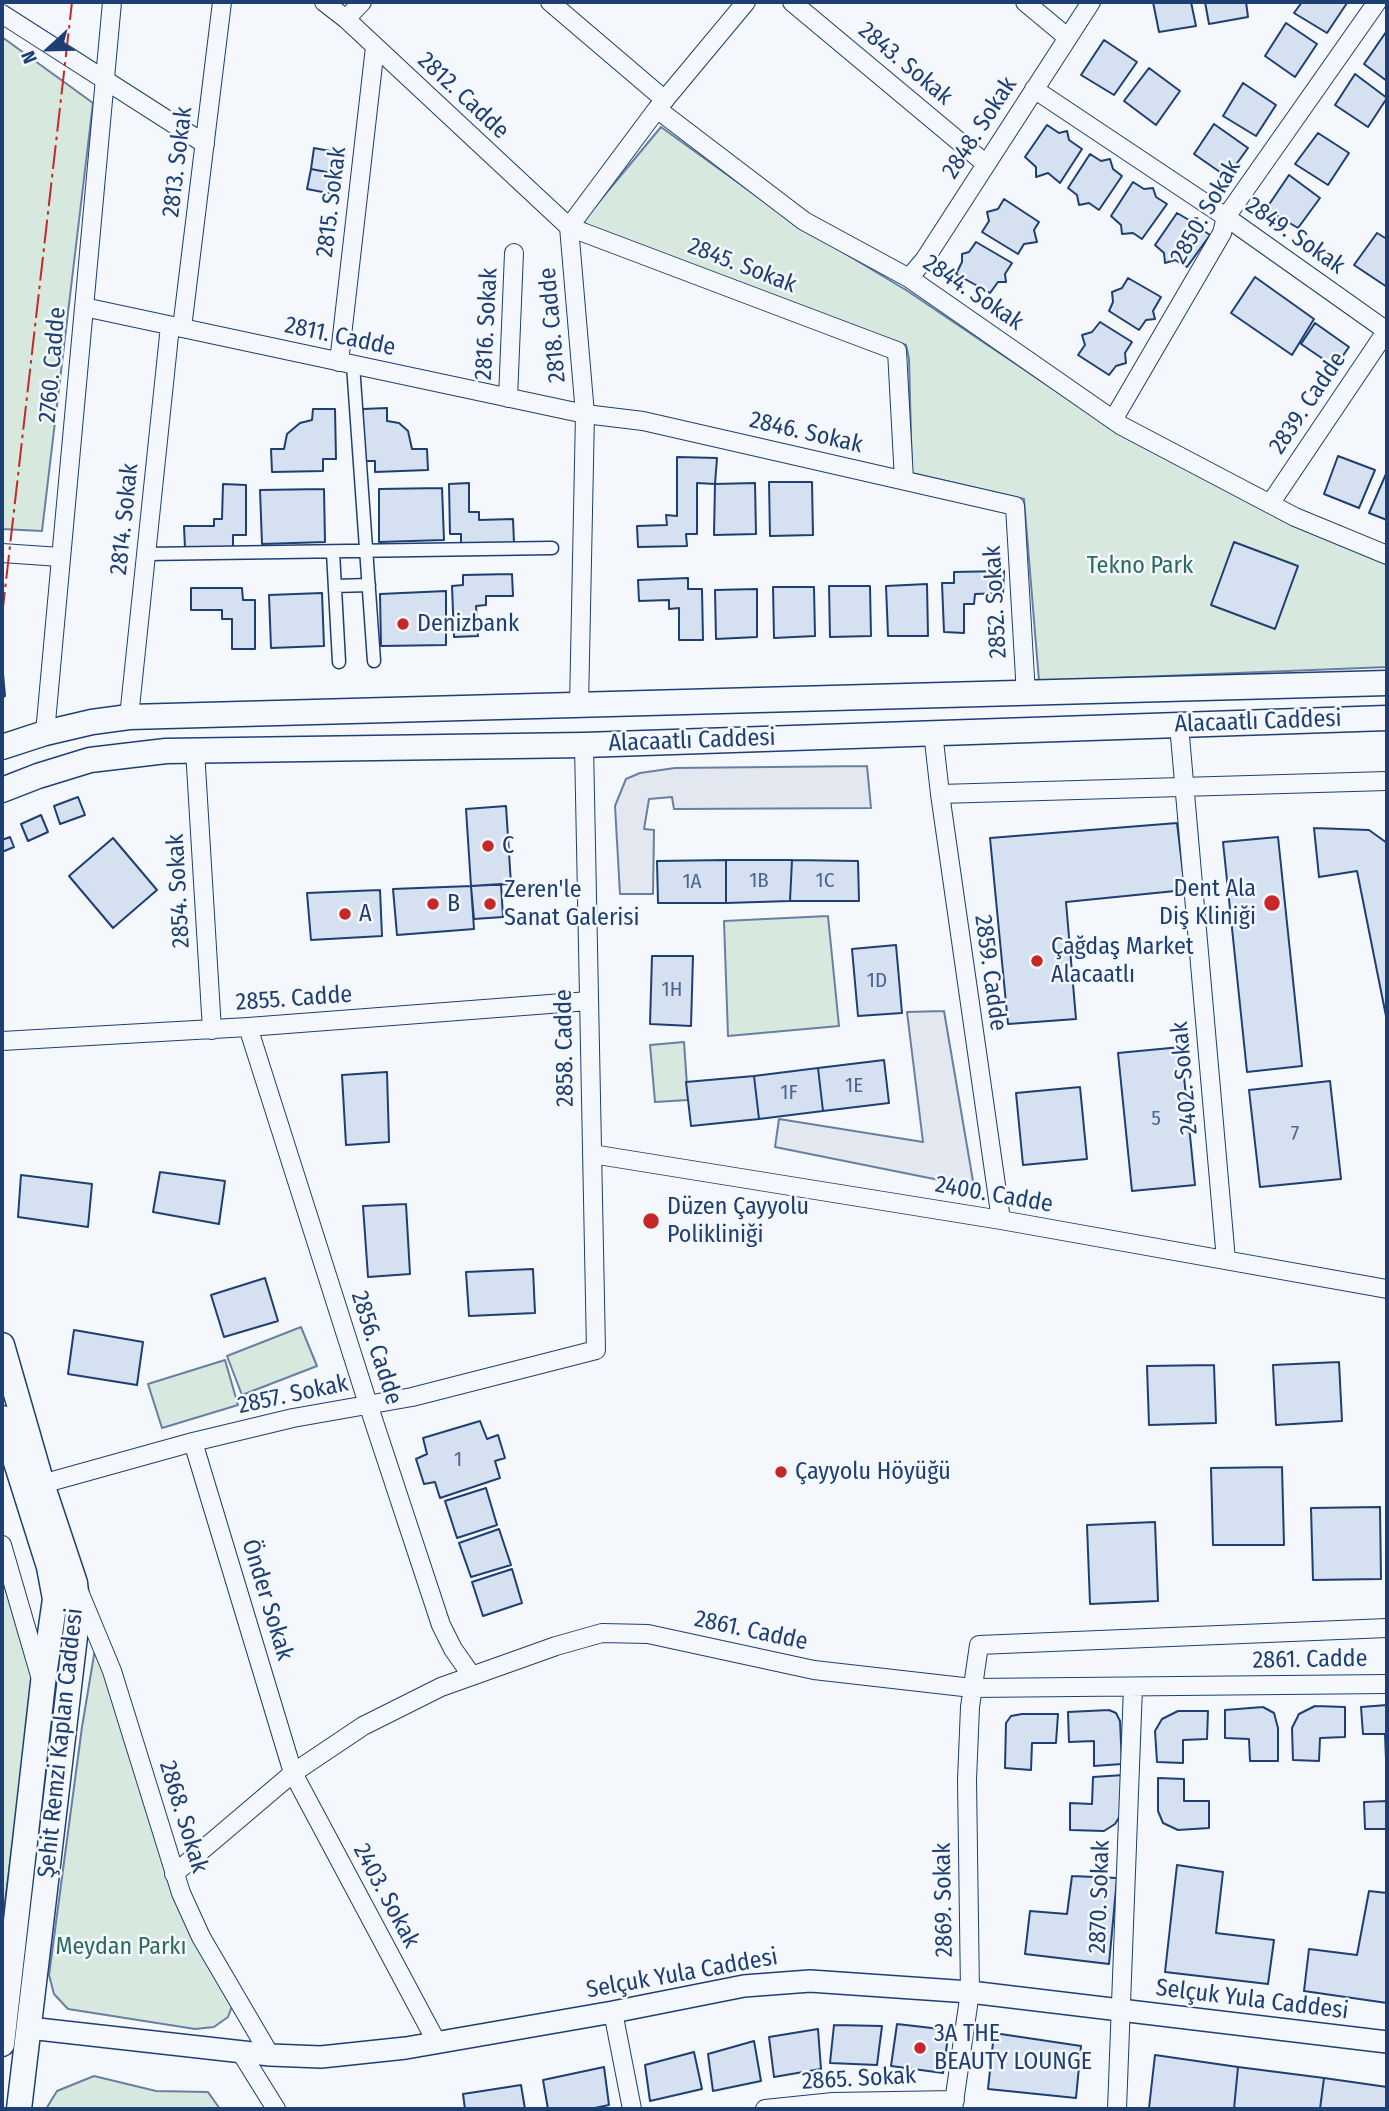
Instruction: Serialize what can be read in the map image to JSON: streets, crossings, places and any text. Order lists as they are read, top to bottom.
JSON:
{
  "streets": {
    "main road": ["Alacaatlı Caddesi", "Şehit Remzi Kaplan Caddesi"],
    "street": [
      "2843. Sokak",
      "2812. Cadde",
      "2848. Sokak",
      "2813. Sokak",
      "2815. Sokak",
      "2850. Sokak",
      "2849. Sokak",
      "2845. Sokak",
      "2844. Sokak",
      "2816. Sokak",
      "2818. Cadde",
      "2811. Cadde",
      "2760. Cadde",
      "2839. Cadde",
      "2846. Sokak",
      "2814. Sokak",
      "2852. Sokak",
      "2854. Sokak",
      "2859. Cadde",
      "2855. Cadde",
      "2858. Cadde",
      "2402. Sokak",
      "2400. Cadde",
      "2856. Cadde",
      "2857. Sokak",
      "Önder Sokak",
      "2861. Cadde",
      "2868. Sokak",
      "2403. Sokak",
      "2870. Sokak",
      "2869. Sokak",
      "Selçuk Yula Caddesi",
      "2865. Sokak"
    ]
  },
  "crossings": [
    ["2843. Sokak", "2848. Sokak"],
    ["2812. Cadde", "2815. Sokak"],
    ["2812. Cadde", "2845. Sokak"],
    ["2812. Cadde", "2818. Cadde"],
    ["2848. Sokak", "2849. Sokak"],
    ["2848. Sokak", "2844. Sokak"],
    ["2813. Sokak", "2811. Cadde"],
    ["2813. Sokak", "2814. Sokak"],
    ["2815. Sokak", "2811. Cadde"],
    ["2850. Sokak", "2849. Sokak"],
    ["2850. Sokak", "2844. Sokak"],
    ["2849. Sokak", "2839. Cadde"],
    ["2845. Sokak", "2818. Cadde"],
    ["2845. Sokak", "2846. Sokak"],
    ["2844. Sokak", "2839. Cadde"],
    ["2816. Sokak", "2811. Cadde"],
    ["2818. Cadde", "2811. Cadde"],
    ["2818. Cadde", "2846. Sokak"],
    ["2818. Cadde", "Alacaatlı Caddesi"],
    ["2811. Cadde", "2760. Cadde"],
    ["2811. Cadde", "2846. Sokak"],
    ["2811. Cadde", "2814. Sokak"],
    ["2760. Cadde", "Alacaatlı Caddesi"],
    ["2846. Sokak", "2852. Sokak"],
    ["2814. Sokak", "Alacaatlı Caddesi"],
    ["2852. Sokak", "Alacaatlı Caddesi"],
    ["Alacaatlı Caddesi", "2854. Sokak"],
    ["Alacaatlı Caddesi", "2859. Cadde"],
    ["Alacaatlı Caddesi", "2858. Cadde"],
    ["Alacaatlı Caddesi", "2402. Sokak"],
    ["2854. Sokak", "2855. Cadde"],
    ["2859. Cadde", "2400. Cadde"],
    ["2855. Cadde", "2858. Cadde"],
    ["2855. Cadde", "2856. Cadde"],
    ["2858. Cadde", "2400. Cadde"],
    ["2858. Cadde", "2857. Sokak"],
    ["2402. Sokak", "2400. Cadde"],
    ["2856. Cadde", "2857. Sokak"],
    ["2856. Cadde", "2861. Cadde"],
    ["2857. Sokak", "Önder Sokak"],
    ["2857. Sokak", "Şehit Remzi Kaplan Caddesi"],
    ["Önder Sokak", "2861. Cadde"],
    ["Önder Sokak", "2403. Sokak"],
    ["2861. Cadde", "2868. Sokak"],
    ["2861. Cadde", "2403. Sokak"],
    ["2861. Cadde", "2870. Sokak"],
    ["2861. Cadde", "2869. Sokak"],
    ["Şehit Remzi Kaplan Caddesi", "2868. Sokak"],
    ["Şehit Remzi Kaplan Caddesi", "Selçuk Yula Caddesi"],
    ["2868. Sokak", "Selçuk Yula Caddesi"],
    ["2403. Sokak", "Selçuk Yula Caddesi"],
    ["2870. Sokak", "Selçuk Yula Caddesi"],
    ["2869. Sokak", "Selçuk Yula Caddesi"],
    ["2869. Sokak", "2865. Sokak"]
  ],
  "parks": ["Tekno Park", "Meydan Parkı"],
  "places": [
    "Denizbank",
    "C",
    "Dent Ala Diş Kliniği",
    "B",
    "Zeren'le Sanat Galerisi",
    "A",
    "Çağdaş Market Alacaatlı",
    "Düzen Çayyolu Polikliniği",
    "Çayyolu Höyüğü",
    "3A THE BEAUTY LOUNGE"
  ],
  "house_numbers": [
    "1B",
    "1C",
    "1A",
    "1D",
    "1H",
    "1E",
    "1F",
    "5",
    "7",
    "1"
  ],
  "north": "left"
}
